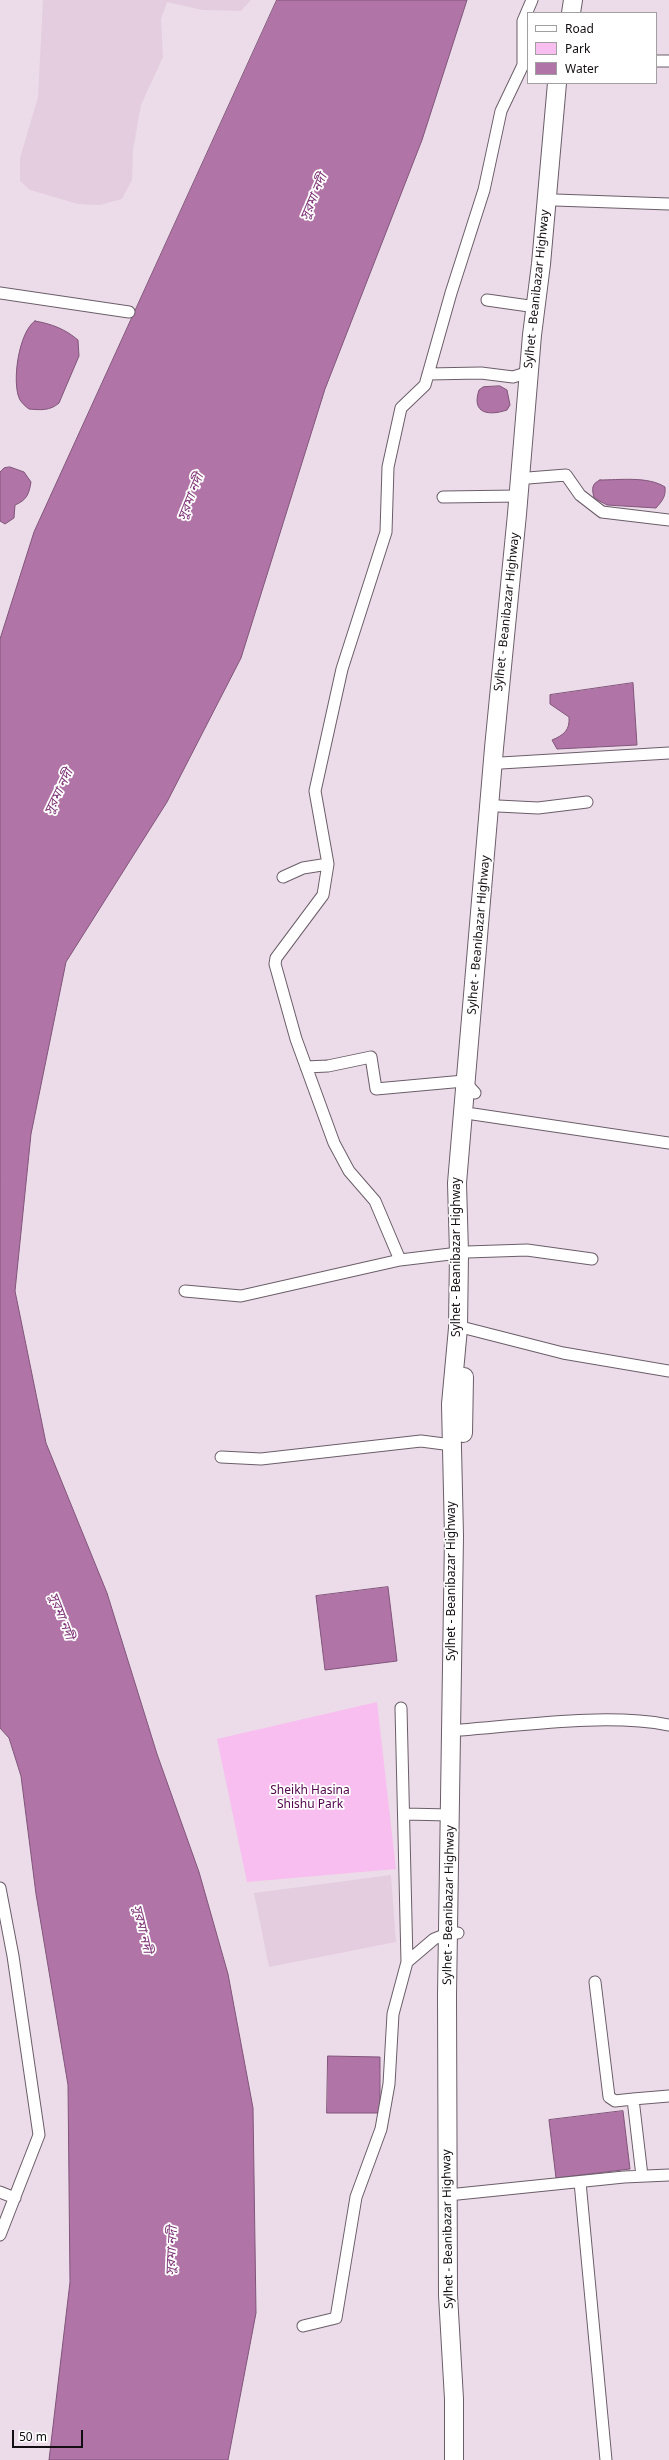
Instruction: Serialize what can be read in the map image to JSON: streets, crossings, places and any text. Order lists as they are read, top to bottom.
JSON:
{
  "streets": {
    "main road": ["Sylhet - Beanibazar Highway"]
  },
  "water": ["সুরমা নদী"],
  "parks": ["Sheikh Hasina Shishu Park"],
  "legend": ["Road", "Park", "Water"],
  "scale_bar": "50 m"
}
